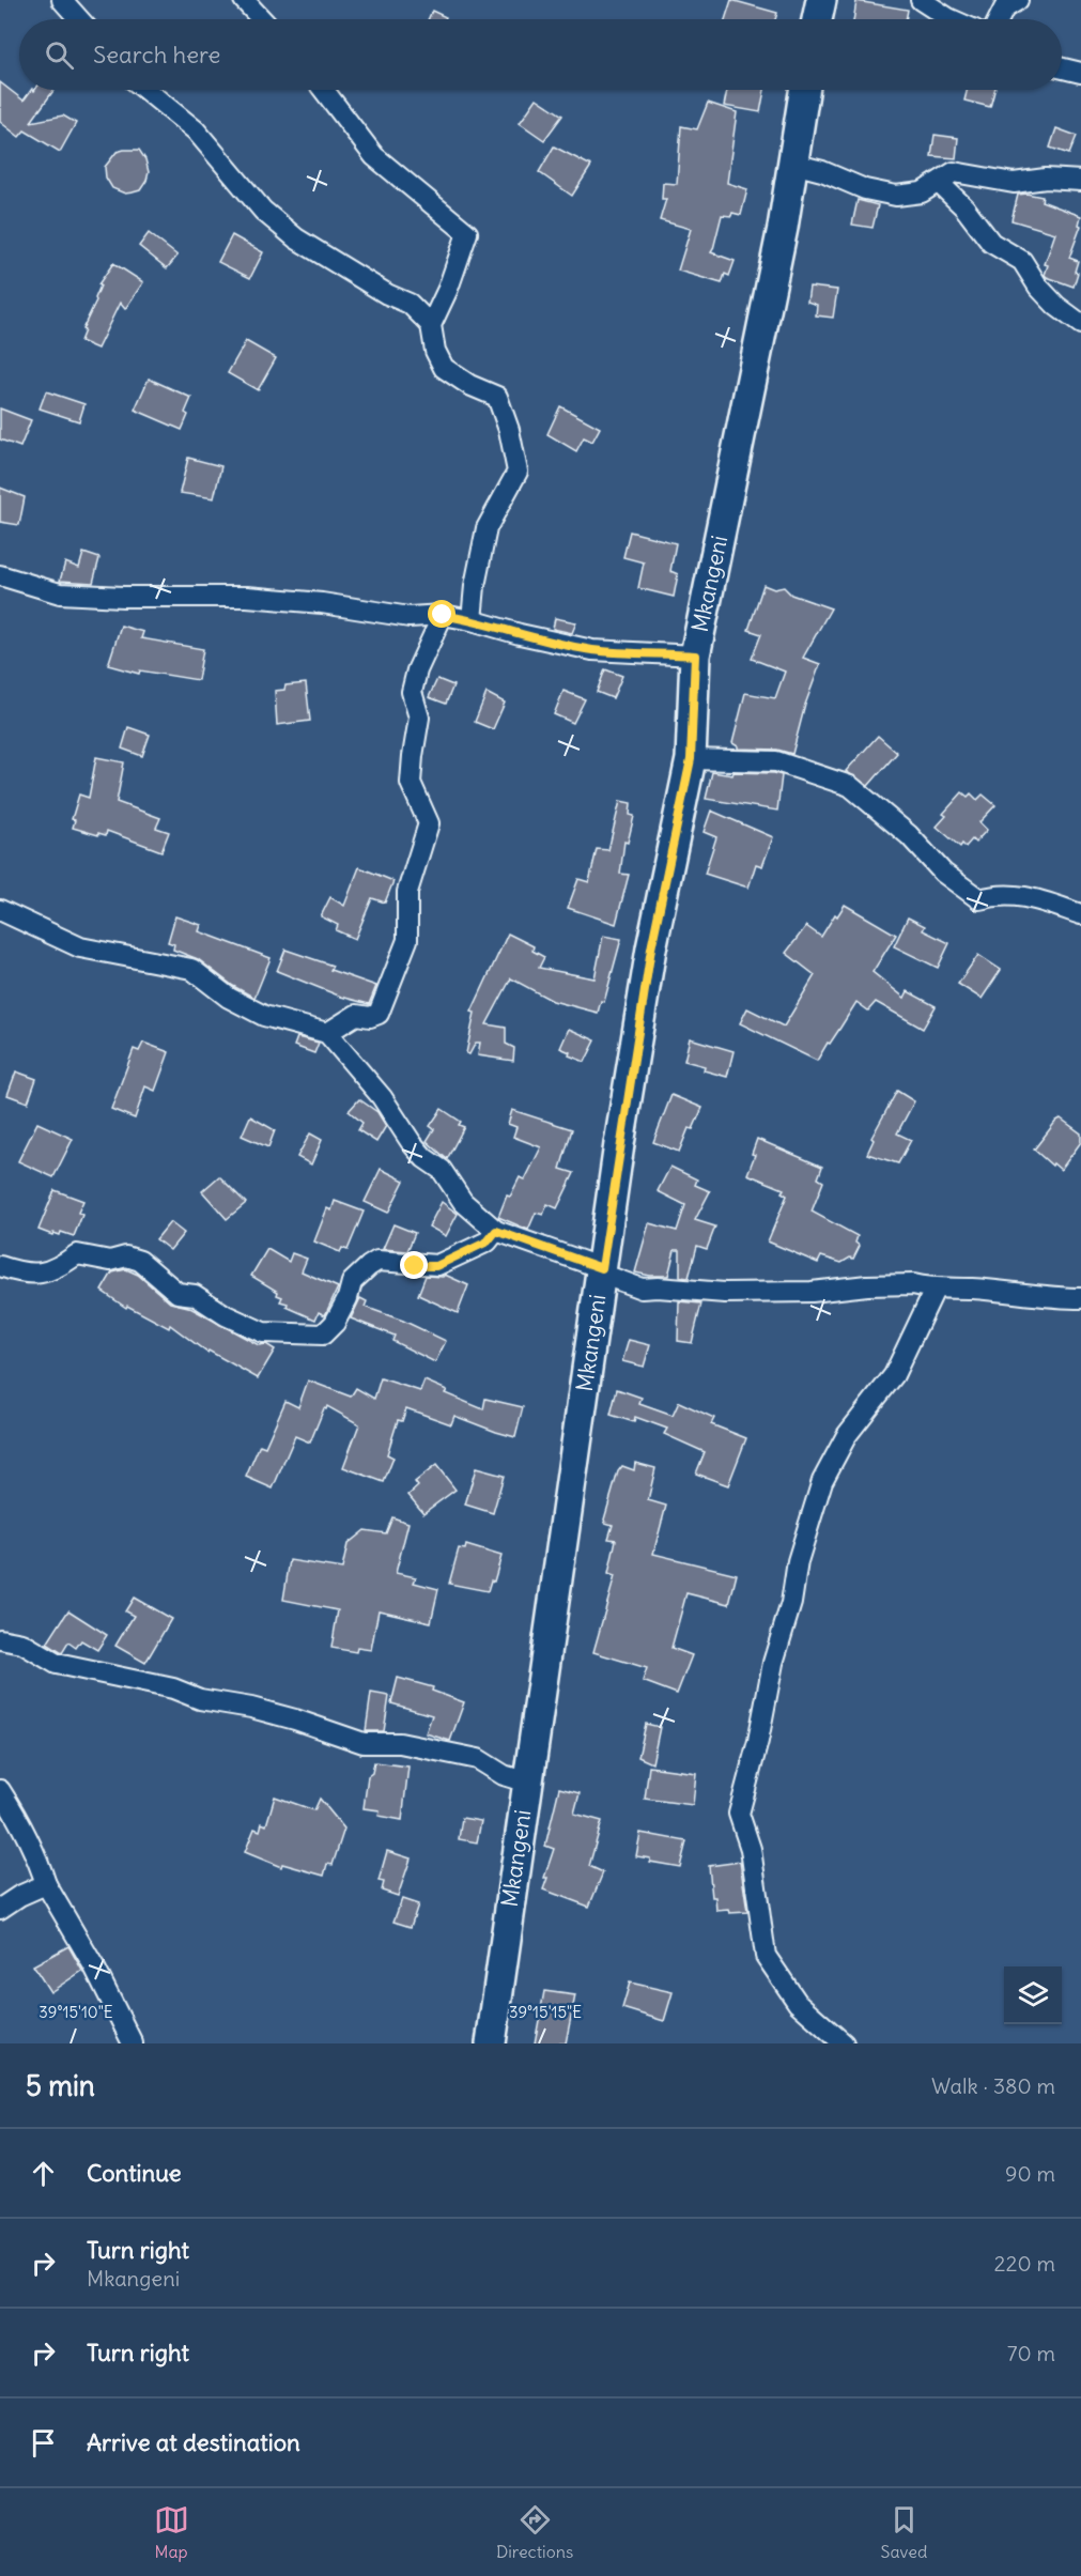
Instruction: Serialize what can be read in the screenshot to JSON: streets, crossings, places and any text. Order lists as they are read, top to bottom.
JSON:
{
  "streets": {
    "street": ["Mkangeni"]
  },
  "page": {
    "search": "Search here",
    "heading": ["5 min", "Walk · 380 m"],
    "list": [
      ["Continue", "90 m"],
      ["Turn right", "Mkangeni", "220 m"],
      ["Turn right", "70 m"],
      "Arrive at destination"
    ],
    "nav": ["Map", "Directions", "Saved"]
  },
  "coordinates": ["39°15'10\"E", "39°15'15\"E"]
}
